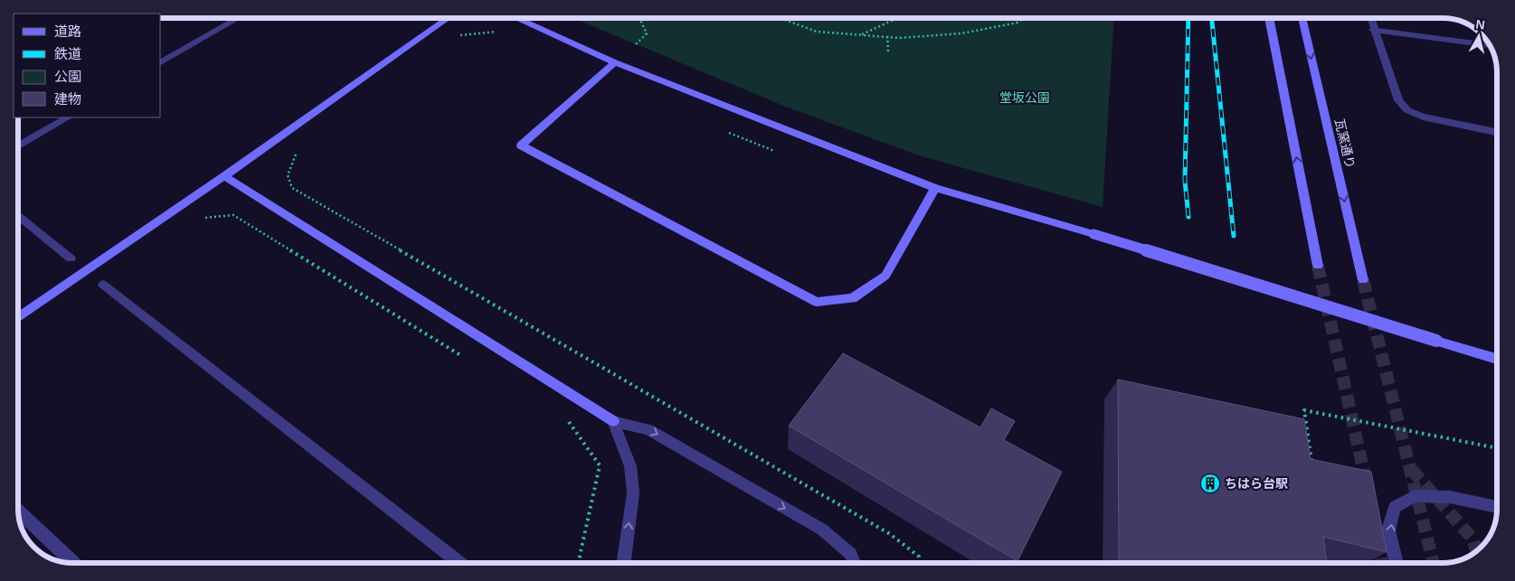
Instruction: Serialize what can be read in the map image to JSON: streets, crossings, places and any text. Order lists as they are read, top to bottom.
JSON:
{
  "streets": {
    "street": ["瓦窯通り"]
  },
  "parks": ["堂坂公園"],
  "places": {
    "building": ["ちはら台駅"]
  },
  "legend": [
    "道路",
    "鉄道",
    "公園",
    "建物"
  ],
  "north": "top"
}
